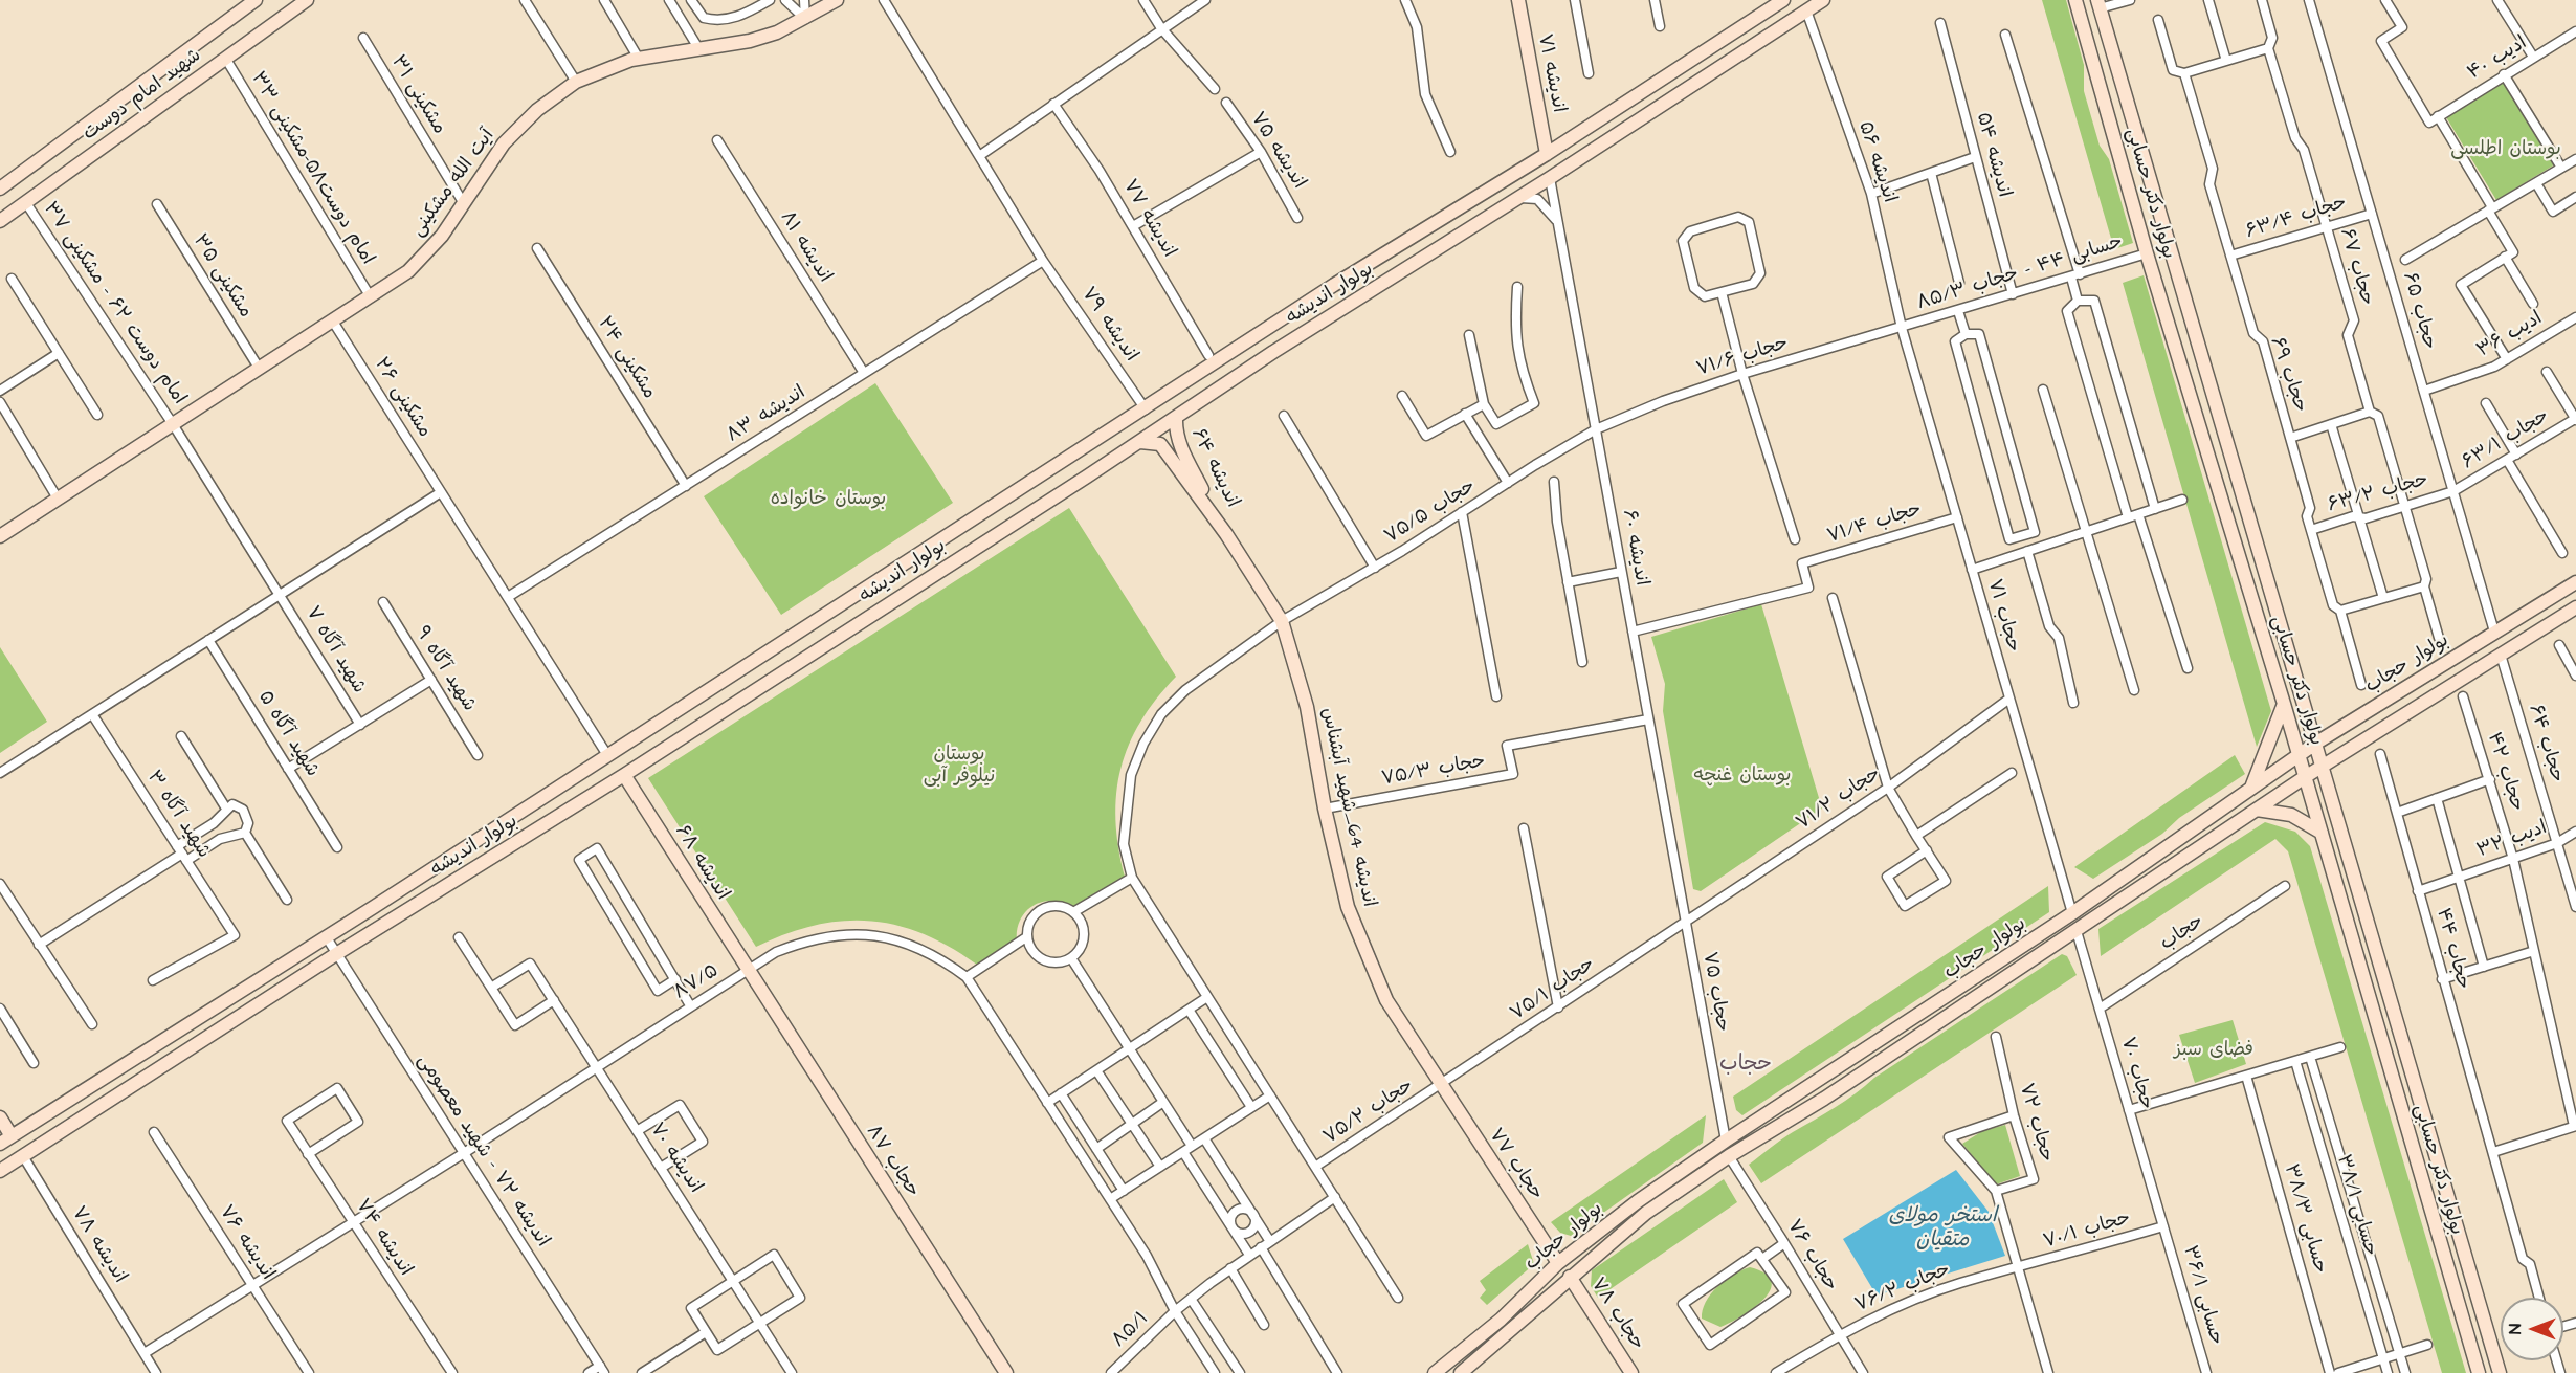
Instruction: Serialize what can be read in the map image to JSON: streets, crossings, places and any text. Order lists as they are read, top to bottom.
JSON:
{
  "streets": {
    "main road": [
      "اندیشه ۷۱",
      "شهید امام دوست",
      "آیت الله مشکینی",
      "بولوار دکتر حسابی",
      "بولوار اندیشه",
      "اندیشه ۶۴",
      "بولوار حجاب",
      "اندیشه 64_شهید آبشناس",
      "اندیشه ۶۸",
      "حجاب ۸۷",
      "حجاب ۷۷",
      "حجاب ۷۸"
    ],
    "street": [
      "ادیب ۴۰",
      "مشکینی ۳۱",
      "اندیشه ۷۵",
      "اندیشه ۵۴",
      "اندیشه ۵۶",
      "امام دوست۵۸-مشکینی ۳۳",
      "حجاب ۶۳/۴",
      "اندیشه ۷۷",
      "اندیشه ۸۱",
      "حجاب ۶۷",
      "حسابی ۴۴ - حجاب ۸۵/۳",
      "مشکینی ۳۵",
      "امام دوست ۶۲ - مشکینی ۳۷",
      "حجاب ۶۵",
      "اندیشه ۷۹",
      "ادیب ۳۶",
      "حجاب ۷۱/۶",
      "مشکینی ۲۴",
      "حجاب ۶۹",
      "مشکینی ۲۶",
      "اندیشه ۸۳",
      "حجاب ۶۳/۱",
      "حجاب ۶۳/۲",
      "حجاب ۷۵/۵",
      "حجاب ۷۱/۴",
      "اندیشه ۶۰",
      "حجاب ۷۱",
      "شهید آگاه ۷",
      "شهید آگاه ۹",
      "شهید آگاه ۵",
      "حجاب ۶۴",
      "حجاب ۷۵/۳",
      "حجاب ۴۲",
      "حجاب ۷۱/۲",
      "شهید آگاه ۳",
      "ادیب ۳۲",
      "حجاب",
      "حجاب ۴۴",
      "۸۷/۵",
      "حجاب ۷۵/۱",
      "حجاب ۷۵",
      "حجاب ۷۰",
      "حجاب ۷۵/۲",
      "حجاب ۷۲",
      "اندیشه ۷۲ - شهید معصومی",
      "اندیشه ۷۰",
      "حسابی ۳۸/۱",
      "حسابی ۳۸/۳",
      "حجاب ۷۰/۱",
      "اندیشه ۷۴",
      "اندیشه ۷۶",
      "اندیشه ۷۸",
      "حجاب ۷۶",
      "حجاب ۷۶/۲",
      "حسابی ۳۶/۱",
      "۸۵/۱"
    ]
  },
  "crossings": [
    ["اندیشه ۷۱", "بولوار اندیشه"],
    ["شهید امام دوست", "امام دوست۵۸-مشکینی ۳۳"],
    ["شهید امام دوست", "امام دوست ۶۲ - مشکینی ۳۷"],
    ["مشکینی ۳۱", "آیت الله مشکینی"],
    ["اندیشه ۵۴", "حسابی ۴۴ - حجاب ۸۵/۳"],
    ["اندیشه ۵۶", "حسابی ۴۴ - حجاب ۸۵/۳"],
    ["اندیشه ۵۶", "بولوار اندیشه"],
    ["اندیشه ۵۶", "حجاب ۷۱/۶"],
    ["اندیشه ۵۶", "حجاب ۷۱"],
    ["امام دوست۵۸-مشکینی ۳۳", "آیت الله مشکینی"],
    ["آیت الله مشکینی", "مشکینی ۳۵"],
    ["آیت الله مشکینی", "امام دوست ۶۲ - مشکینی ۳۷"],
    ["آیت الله مشکینی", "مشکینی ۲۶"],
    ["بولوار دکتر حسابی", "حسابی ۴۴ - حجاب ۸۵/۳"],
    ["بولوار دکتر حسابی", "بولوار حجاب"],
    ["حجاب ۶۳/۴", "حجاب ۶۷"],
    ["حجاب ۶۳/۴", "حجاب ۶۵"],
    ["حجاب ۶۳/۴", "حجاب ۶۹"],
    ["اندیشه ۸۱", "اندیشه ۸۳"],
    ["حجاب ۶۷", "حجاب ۶۳/۲"],
    ["حسابی ۴۴ - حجاب ۸۵/۳", "حجاب ۷۱/۶"],
    ["حسابی ۴۴ - حجاب ۸۵/۳", "حجاب ۷۱"],
    ["بولوار اندیشه", "اندیشه ۷۹"],
    ["بولوار اندیشه", "اندیشه ۶۴"],
    ["بولوار اندیشه", "اندیشه ۶۰"],
    ["بولوار اندیشه", "اندیشه ۶۸"],
    ["بولوار اندیشه", "اندیشه ۷۲ - شهید معصومی"],
    ["بولوار اندیشه", "اندیشه ۷۸"],
    ["امام دوست ۶۲ - مشکینی ۳۷", "شهید آگاه ۷"],
    ["حجاب ۶۵", "ادیب ۳۶"],
    ["حجاب ۶۵", "حجاب ۶۳/۱"],
    ["حجاب ۶۵", "حجاب ۶۳/۲"],
    ["حجاب ۶۵", "بولوار حجاب"],
    ["اندیشه ۷۹", "اندیشه ۸۳"],
    ["حجاب ۷۱/۶", "حجاب ۷۵/۵"],
    ["حجاب ۷۱/۶", "اندیشه ۶۰"],
    ["حجاب ۷۱/۶", "حجاب ۷۱"],
    ["مشکینی ۲۴", "اندیشه ۸۳"],
    ["حجاب ۶۹", "حجاب ۶۳/۲"],
    ["حجاب ۶۳/۱", "حجاب ۶۳/۲"],
    ["اندیشه ۶۴", "اندیشه 64_شهید آبشناس"],
    ["حجاب ۷۵/۵", "اندیشه ۶۰"],
    ["حجاب ۷۵/۵", "اندیشه 64_شهید آبشناس"],
    ["حجاب ۷۵/۵", "حجاب ۷۵/۲"],
    ["حجاب ۷۵/۵", "۸۵/۱"],
    ["حجاب ۷۱/۴", "اندیشه ۶۰"],
    ["حجاب ۷۱/۴", "حجاب ۷۱"],
    ["اندیشه ۶۰", "حجاب ۷۵/۳"],
    ["اندیشه ۶۰", "حجاب ۷۱/۲"],
    ["اندیشه ۶۰", "حجاب ۷۵/۱"],
    ["اندیشه ۶۰", "حجاب ۷۵"],
    ["حجاب ۷۱", "بولوار حجاب"],
    ["حجاب ۷۱", "حجاب ۷۱/۲"],
    ["بولوار حجاب", "حجاب ۶۴"],
    ["بولوار حجاب", "حجاب ۷۵"],
    ["بولوار حجاب", "حجاب ۷۰"],
    ["بولوار حجاب", "حجاب ۷۷"],
    ["بولوار حجاب", "حجاب ۷۶"],
    ["بولوار حجاب", "حجاب ۷۸"],
    ["حجاب ۶۴", "ادیب ۳۲"],
    ["حجاب ۷۵/۳", "اندیشه 64_شهید آبشناس"],
    ["حجاب ۴۲", "ادیب ۳۲"],
    ["حجاب ۷۱/۲", "حجاب ۷۵/۱"],
    ["حجاب ۷۱/۲", "حجاب ۷۵"],
    ["اندیشه 64_شهید آبشناس", "حجاب ۷۵/۱"],
    ["اندیشه 64_شهید آبشناس", "حجاب ۷۵/۲"],
    ["اندیشه 64_شهید آبشناس", "حجاب ۷۷"],
    ["ادیب ۳۲", "حجاب ۴۴"],
    ["اندیشه ۶۸", "۸۷/۵"],
    ["اندیشه ۶۸", "حجاب ۸۷"],
    ["حجاب", "حجاب ۷۰"],
    ["۸۷/۵", "اندیشه ۷۲ - شهید معصومی"],
    ["۸۷/۵", "اندیشه ۷۰"],
    ["۸۷/۵", "حجاب ۸۷"],
    ["۸۷/۵", "اندیشه ۷۴"],
    ["۸۷/۵", "اندیشه ۷۶"],
    ["۸۷/۵", "اندیشه ۷۸"],
    ["حجاب ۷۵/۱", "حجاب ۷۵"],
    ["حجاب ۷۵/۱", "حجاب ۷۵/۲"],
    ["حجاب ۷۵/۱", "حجاب ۷۷"],
    ["حجاب ۷۰", "حجاب ۷۰/۱"],
    ["حجاب ۷۰", "حسابی ۳۶/۱"],
    ["حجاب ۷۵/۲", "حجاب ۷۷"],
    ["حجاب ۷۰/۱", "حجاب ۷۶/۲"],
    ["حجاب ۷۰/۱", "حسابی ۳۶/۱"],
    ["حجاب ۷۶", "حجاب ۷۶/۲"]
  ],
  "districts": ["حجاب"],
  "water": ["استخر مولای متقیان"],
  "parks": [
    "بوستان اطلسی",
    "بوستان خانواده",
    "بوستان نیلوفر آبی",
    "بوستان غنچه",
    "فضای سبز"
  ],
  "north": "left"
}
